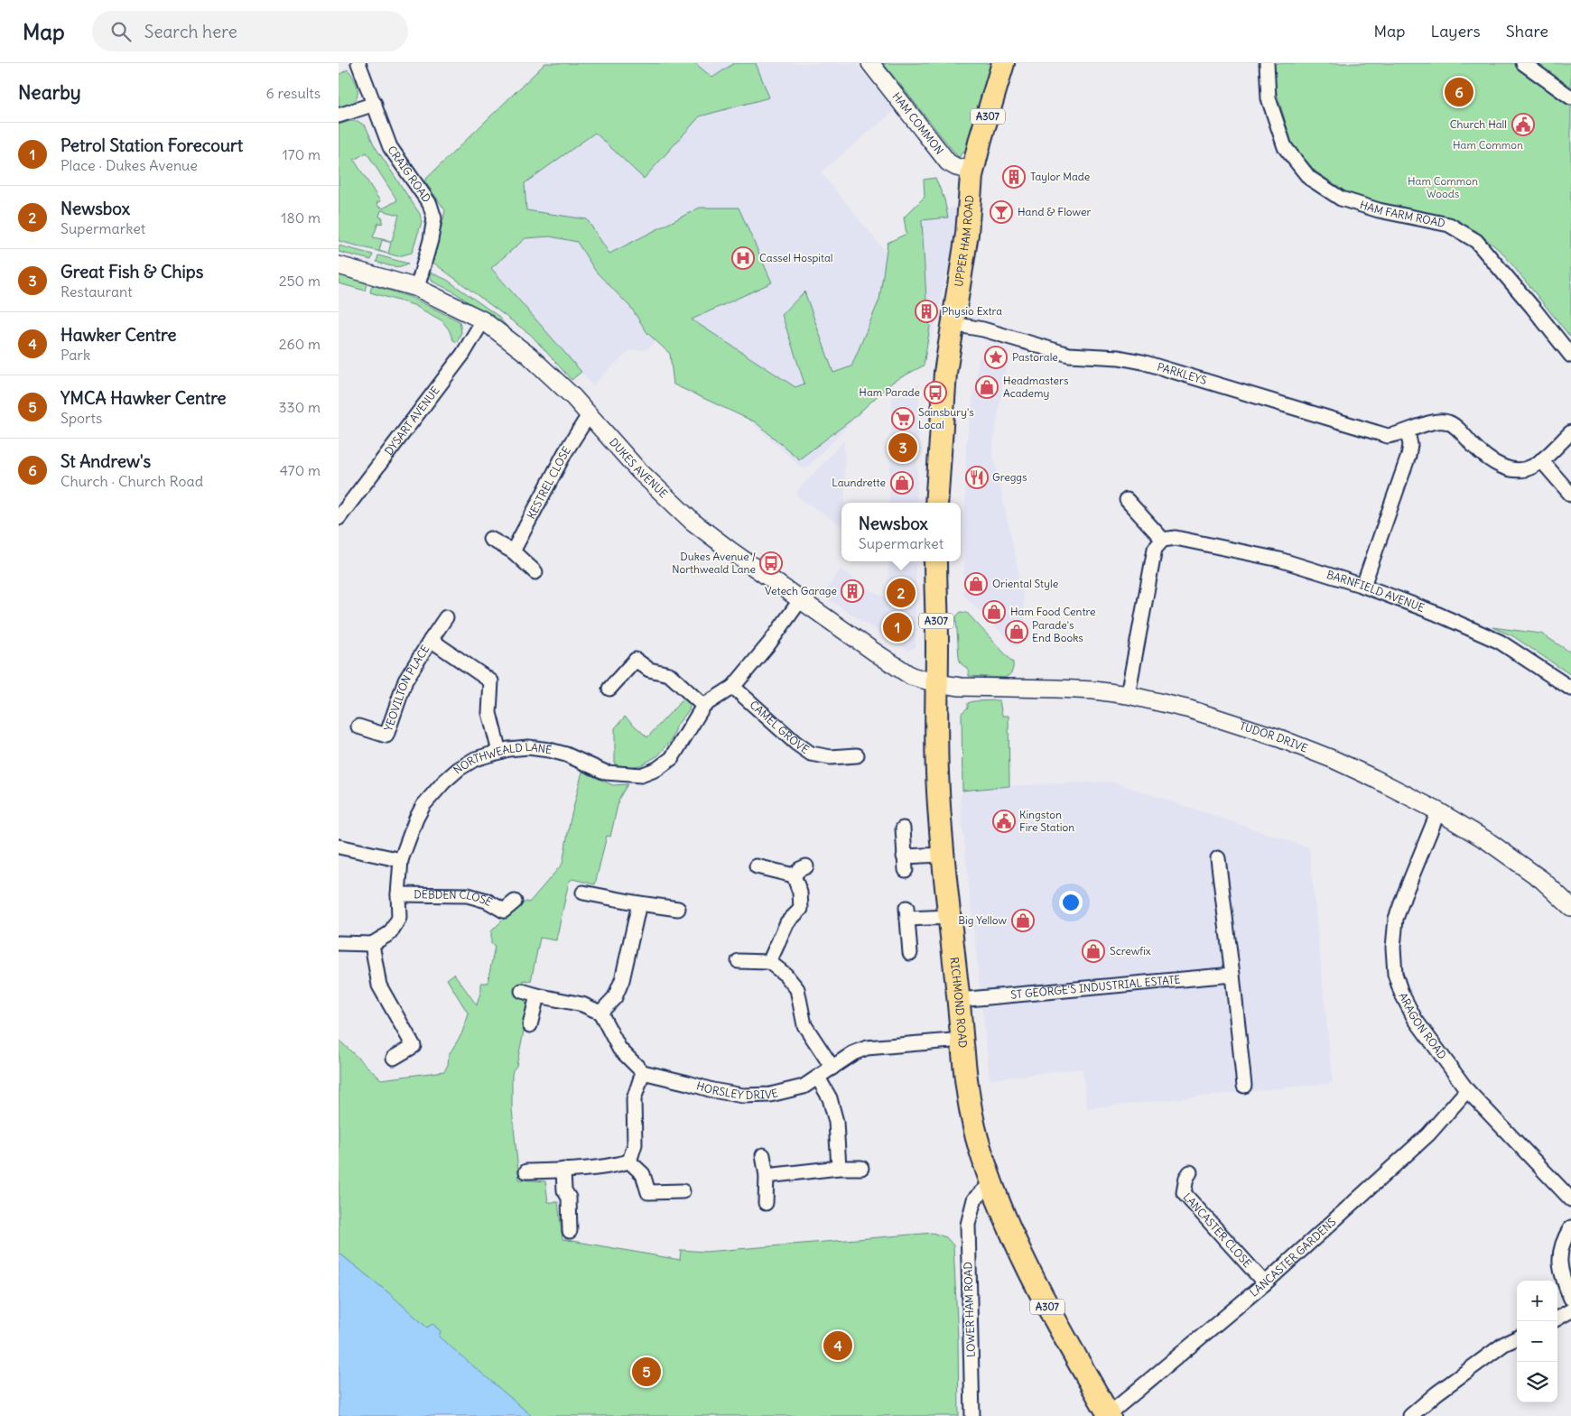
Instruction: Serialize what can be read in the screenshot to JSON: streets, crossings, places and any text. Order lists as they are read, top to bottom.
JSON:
{
  "streets": {
    "main road": ["A307", "UPPER HAM ROAD", "RICHMOND ROAD"],
    "street": [
      "HAM COMMON",
      "CRAIG ROAD",
      "HAM FARM ROAD",
      "PARKLEYS",
      "DYSART AVENUE",
      "DUKES AVENUE",
      "KESTREL CLOSE",
      "BARNFIELD AVENUE",
      "YEOVILTON PLACE",
      "CAMEL GROVE",
      "TUDOR DRIVE",
      "NORTHWEALD LANE",
      "DEBDEN CLOSE",
      "ST GEORGE'S INDUSTRIAL ESTATE",
      "ARAGON ROAD",
      "HORSLEY DRIVE",
      "LANCASTER CLOSE",
      "LANCASTER GARDENS",
      "LOWER HAM ROAD"
    ]
  },
  "crossings": [
    ["HAM COMMON", "UPPER HAM ROAD"],
    ["CRAIG ROAD", "DUKES AVENUE"],
    ["UPPER HAM ROAD", "PARKLEYS"],
    ["DYSART AVENUE", "DUKES AVENUE"],
    ["DUKES AVENUE", "KESTREL CLOSE"],
    ["DUKES AVENUE", "TUDOR DRIVE"],
    ["DUKES AVENUE", "NORTHWEALD LANE"],
    ["DUKES AVENUE", "RICHMOND ROAD"],
    ["YEOVILTON PLACE", "NORTHWEALD LANE"],
    ["CAMEL GROVE", "NORTHWEALD LANE"],
    ["TUDOR DRIVE", "RICHMOND ROAD"],
    ["TUDOR DRIVE", "ARAGON ROAD"],
    ["NORTHWEALD LANE", "DEBDEN CLOSE"],
    ["ST GEORGE'S INDUSTRIAL ESTATE", "RICHMOND ROAD"],
    ["RICHMOND ROAD", "HORSLEY DRIVE"],
    ["RICHMOND ROAD", "LANCASTER GARDENS"],
    ["RICHMOND ROAD", "LOWER HAM ROAD"],
    ["ARAGON ROAD", "LANCASTER GARDENS"],
    ["LANCASTER CLOSE", "LANCASTER GARDENS"]
  ],
  "parks": ["Ham Common", "Ham Common Woods"],
  "places": {
    "public building": ["Church Hall", "Kingston Fire Station"],
    "building": ["Taylor Made", "Physio Extra", "Vetech Garage"],
    "bar": ["Hand & Flower"],
    "hospital": ["Cassel Hospital"],
    "place": ["Pastorale"],
    "shop": [
      "Headmasters Academy",
      "Laundrette",
      "Oriental Style",
      "Ham Food Centre",
      "Parade's End Books",
      "Big Yellow",
      "Screwfix"
    ],
    "bus stop": ["Ham Parade", "Dukes Avenue / Northweald Lane"],
    "supermarket": ["Sainsbury's Local"],
    "restaurant": ["Greggs"]
  },
  "page": {
    "header": "Map",
    "search": "Search here",
    "nav": ["Map", "Layers", "Share"],
    "heading": ["Nearby", "6 results"],
    "pins": [
      "6",
      "3",
      "2",
      "1",
      "4",
      "5"
    ],
    "list": [
      {
        "mark": "1",
        "name": "Petrol Station Forecourt",
        "note": "Place · Dukes Avenue",
        "value": "170 m"
      },
      {
        "mark": "2",
        "name": "Newsbox",
        "note": "Supermarket",
        "value": "180 m"
      },
      {
        "mark": "3",
        "name": "Great Fish & Chips",
        "note": "Restaurant",
        "value": "250 m"
      },
      {
        "mark": "4",
        "name": "Hawker Centre",
        "note": "Park",
        "value": "260 m"
      },
      {
        "mark": "5",
        "name": "YMCA Hawker Centre",
        "note": "Sports",
        "value": "330 m"
      },
      {
        "mark": "6",
        "name": "St Andrew's",
        "note": "Church · Church Road",
        "value": "470 m"
      }
    ],
    "popup": ["Newsbox", "Supermarket"],
    "map_buttons": ["+", "−"]
  }
}
